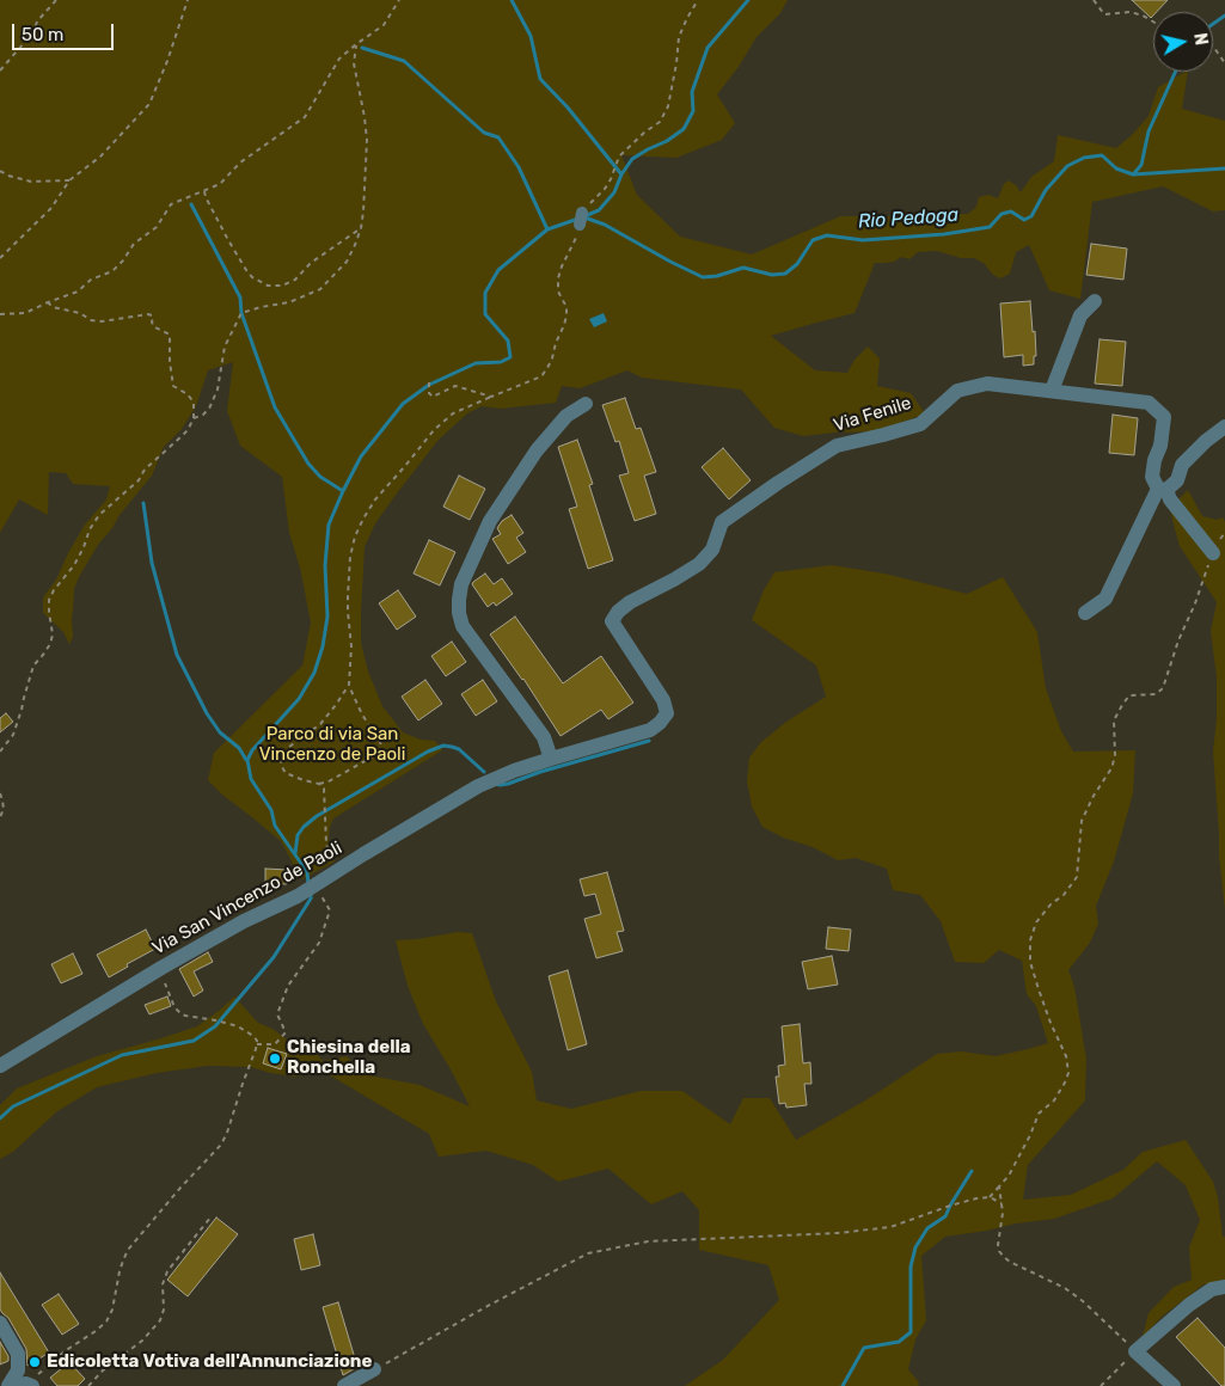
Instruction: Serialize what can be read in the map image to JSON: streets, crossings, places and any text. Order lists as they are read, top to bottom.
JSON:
{
  "streets": {
    "street": ["Via Fenile", "Via San Vincenzo de Paoli"]
  },
  "crossings": [
    ["Via Fenile", "Via San Vincenzo de Paoli"]
  ],
  "water": ["Rio Pedoga"],
  "parks": ["Parco di via San Vincenzo de Paoli"],
  "places": ["Chiesina della Ronchella", "Edicoletta Votiva dell'Annunciazione"],
  "scale_bar": "50 m",
  "north": "right"
}
